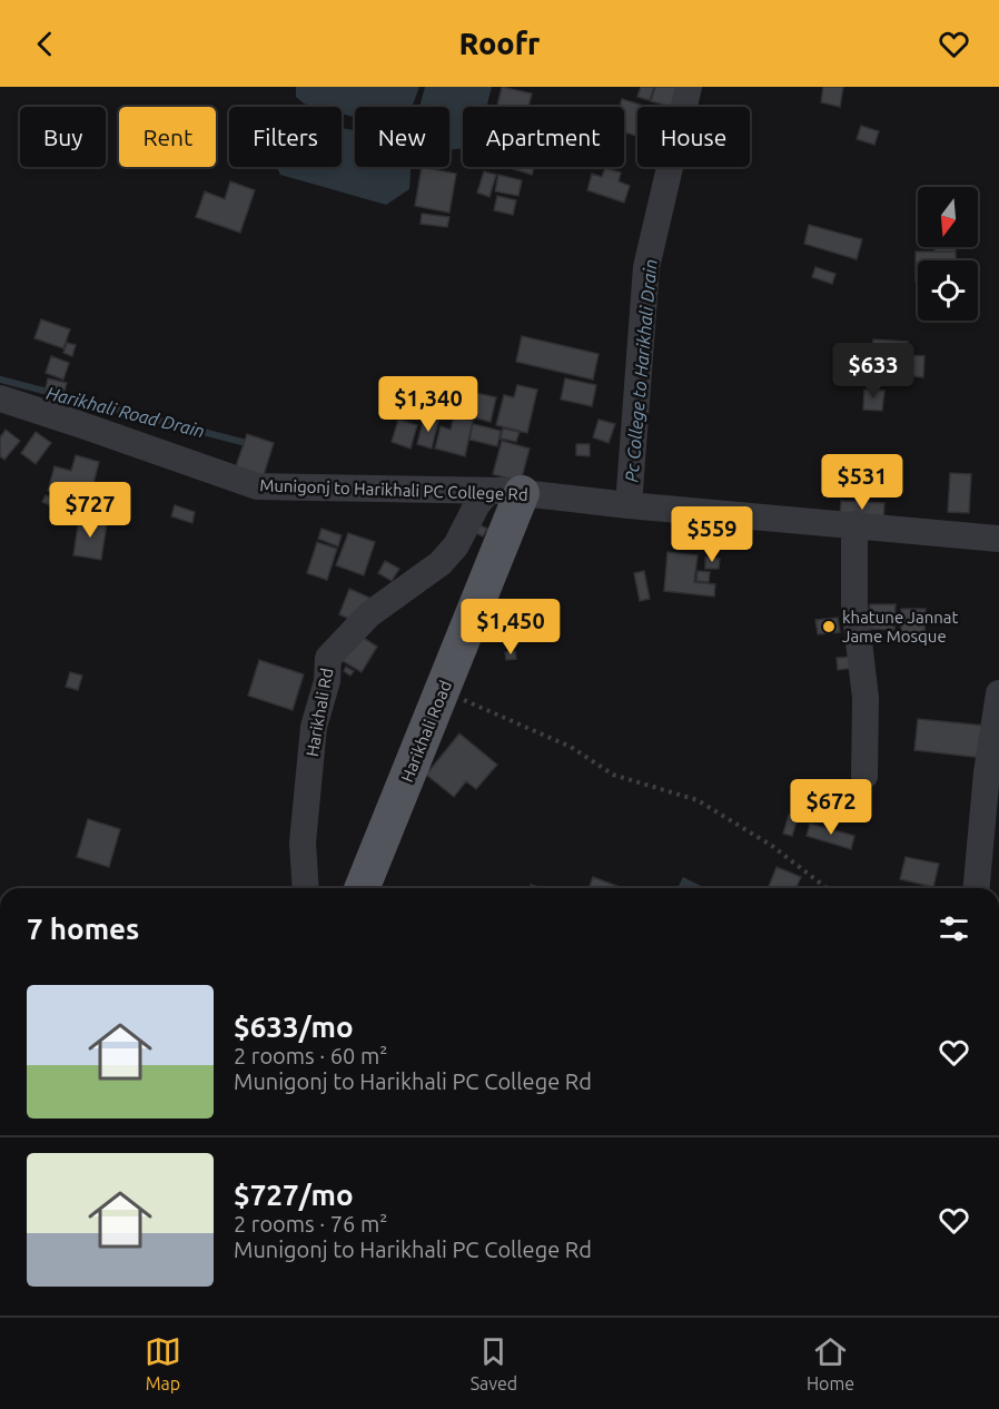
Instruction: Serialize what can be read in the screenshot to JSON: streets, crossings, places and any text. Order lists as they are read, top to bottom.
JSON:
{
  "streets": {
    "main road": ["Harikhali Road"],
    "street": ["Munigonj to Harikhali PC College Rd", "Harikhali Rd"]
  },
  "crossings": [
    ["Munigonj to Harikhali PC College Rd", "Harikhali Rd"],
    ["Munigonj to Harikhali PC College Rd", "Harikhali Road"],
    ["Harikhali Rd", "Harikhali Road"]
  ],
  "water": ["Pc College to Harikhali Drain", "Harikhali Road Drain"],
  "places": ["khatune Jannat Jame Mosque"],
  "north": "bottom",
  "page": {
    "header": "Roofr",
    "chip": [
      "Buy",
      "Rent",
      "Filters",
      "New",
      "Apartment",
      "House"
    ],
    "price": [
      "$633",
      "$1,340",
      "$531",
      "$727",
      "$559",
      "$1,450",
      "$672"
    ],
    "heading": "7 homes",
    "list": [
      {
        "name": "$633/mo",
        "note": "2 rooms · 60 m² · Munigonj to Harikhali PC College Rd"
      },
      {
        "name": "$727/mo",
        "note": "2 rooms · 76 m² · Munigonj to Harikhali PC College Rd"
      }
    ],
    "tabs": ["Map", "Saved", "Home"]
  }
}
